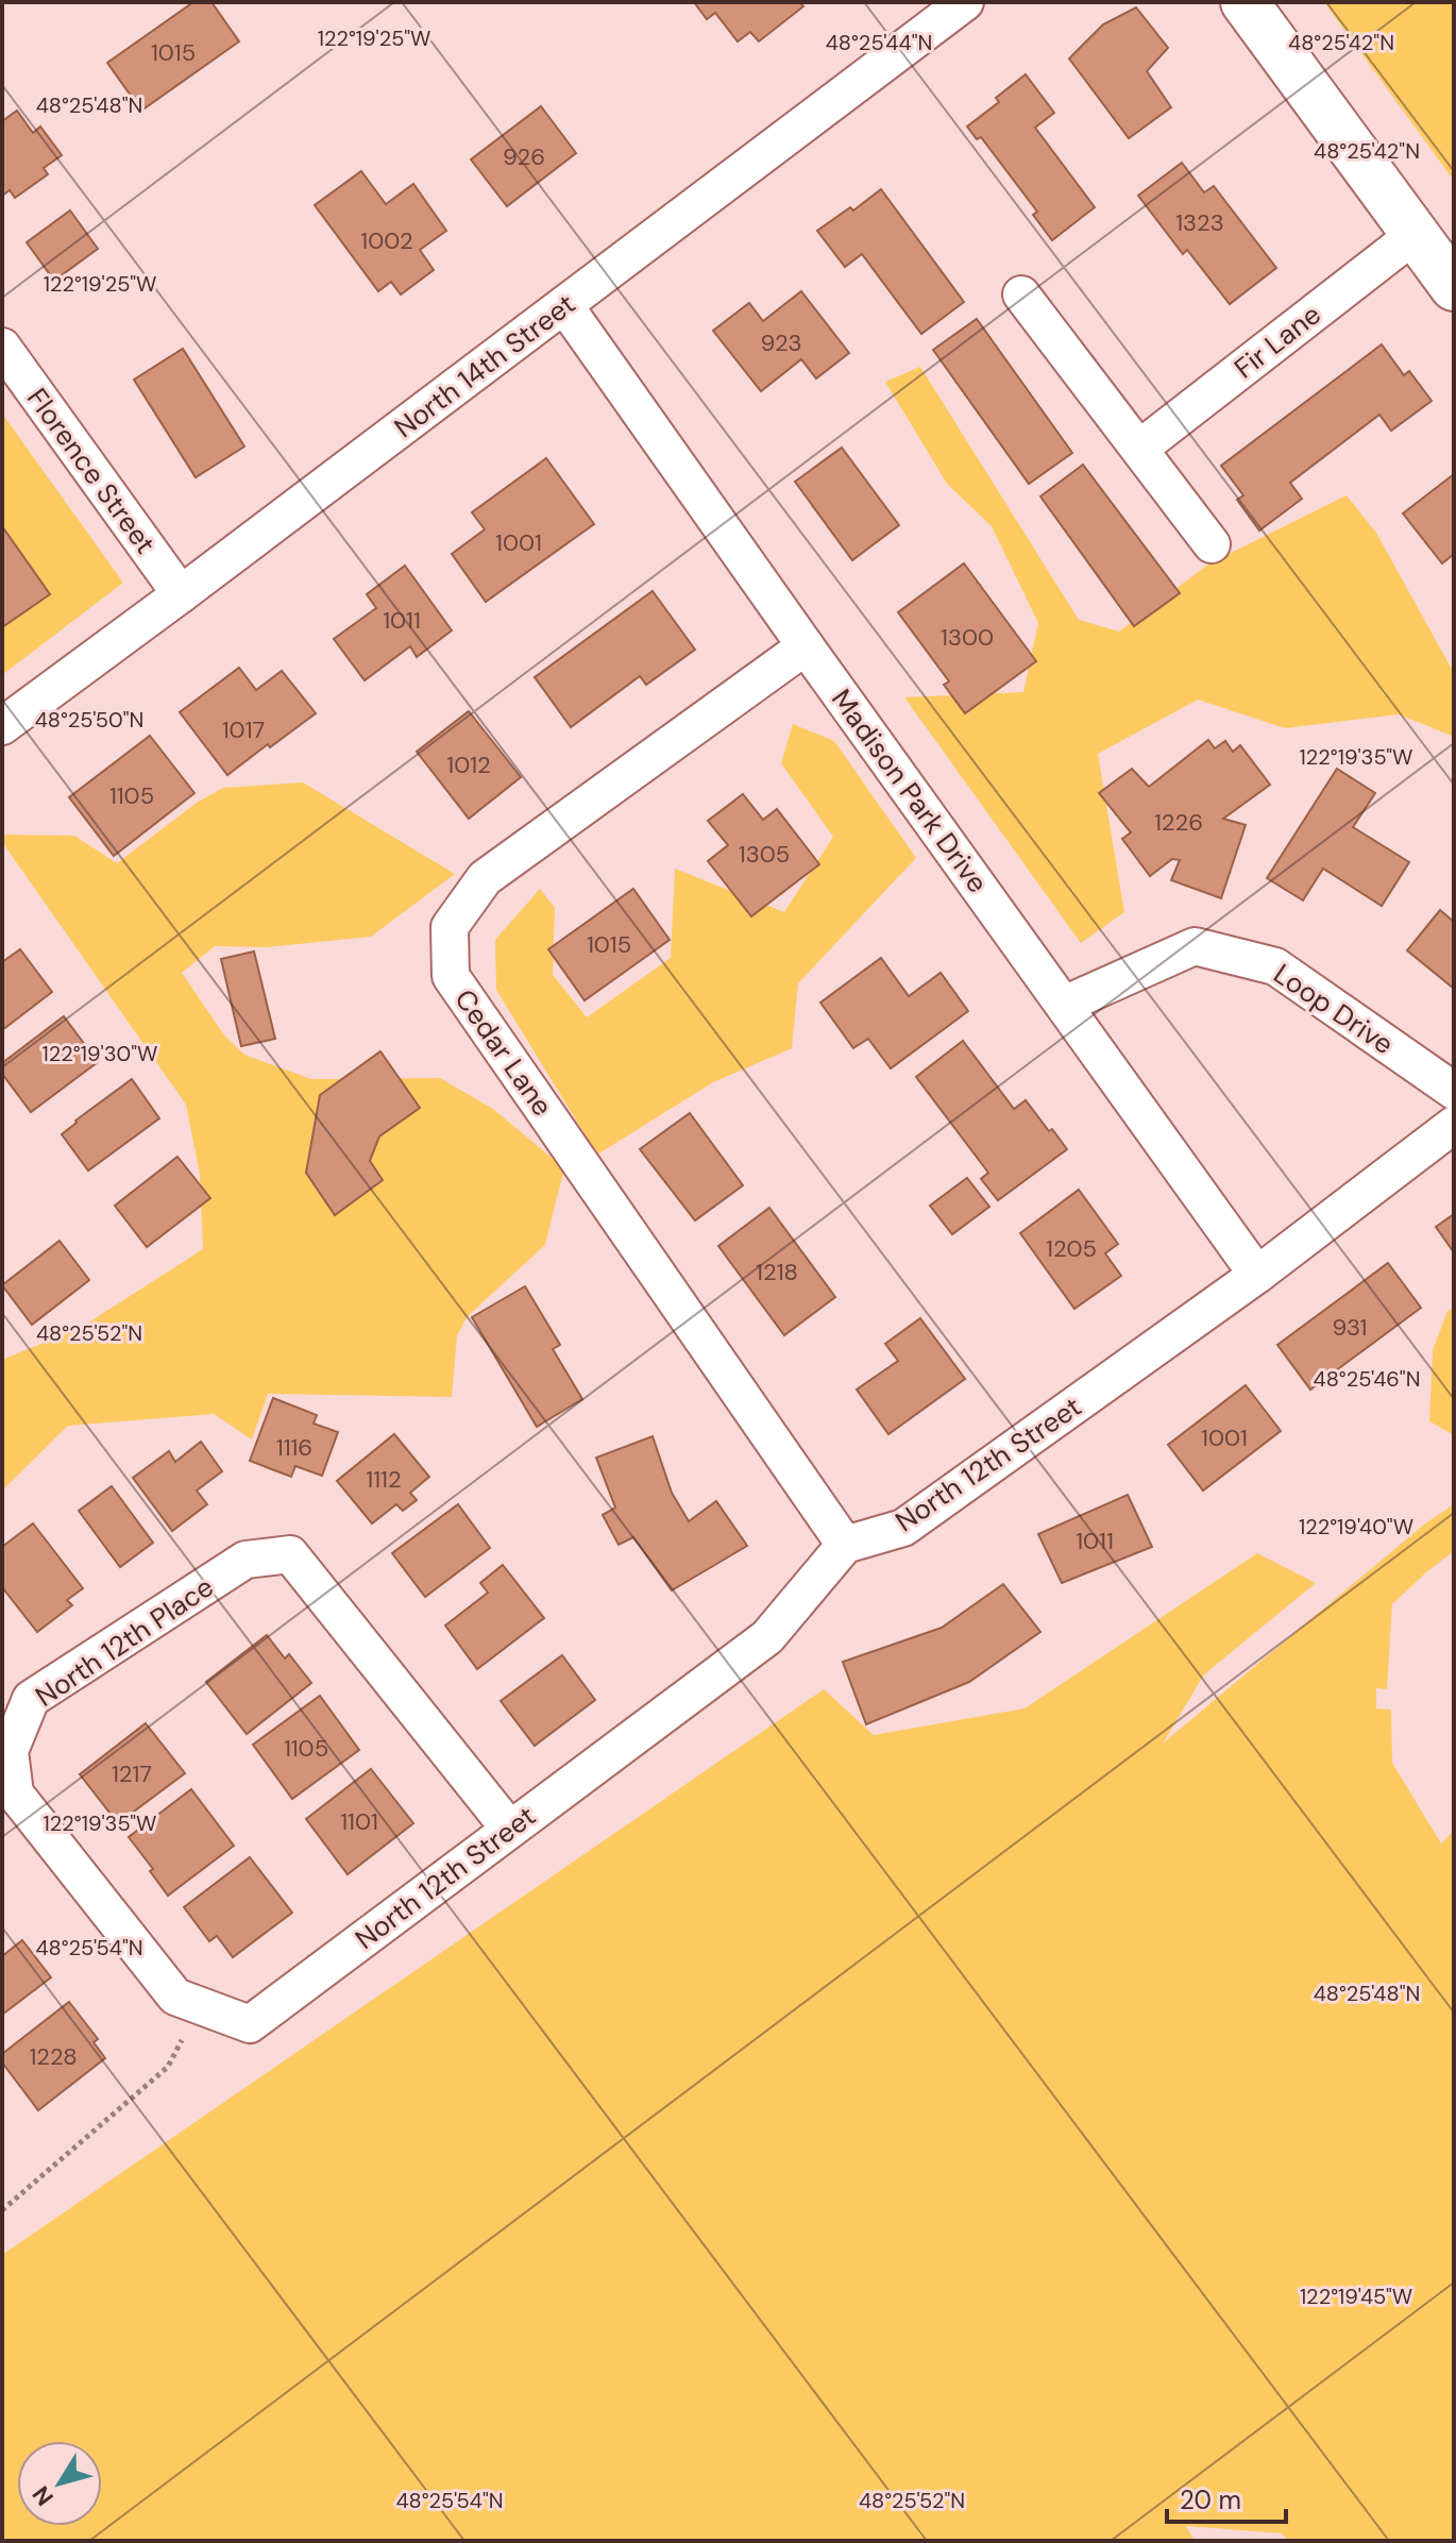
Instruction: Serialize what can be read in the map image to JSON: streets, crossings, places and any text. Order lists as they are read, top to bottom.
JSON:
{
  "streets": {
    "street": [
      "Fir Lane",
      "North 14th Street",
      "Florence Street",
      "Madison Park Drive",
      "Loop Drive",
      "Cedar Lane",
      "North 12th Street",
      "North 12th Place"
    ]
  },
  "crossings": [
    ["North 14th Street", "Florence Street"],
    ["North 14th Street", "Madison Park Drive"],
    ["Madison Park Drive", "Loop Drive"],
    ["Madison Park Drive", "Cedar Lane"],
    ["Madison Park Drive", "North 12th Street"],
    ["Cedar Lane", "North 12th Street"],
    ["North 12th Street", "North 12th Place"]
  ],
  "house_numbers": [
    "1015",
    "926",
    "1323",
    "1002",
    "923",
    "1001",
    "1011",
    "1300",
    "1017",
    "1012",
    "1105",
    "1226",
    "1305",
    "1015",
    "1205",
    "1218",
    "931",
    "1001",
    "1116",
    "1112",
    "1011",
    "1105",
    "1217",
    "1101",
    "1228"
  ],
  "scale_bar": "20 m",
  "north": "bottom left",
  "coordinates": [
    "122°19'25\"W",
    "48°25'44\"N",
    "48°25'42\"N",
    "48°25'48\"N",
    "48°25'50\"N",
    "122°19'35\"W",
    "122°19'30\"W",
    "48°25'52\"N",
    "48°25'46\"N",
    "122°19'40\"W",
    "48°25'54\"N",
    "122°19'45\"W"
  ]
}
